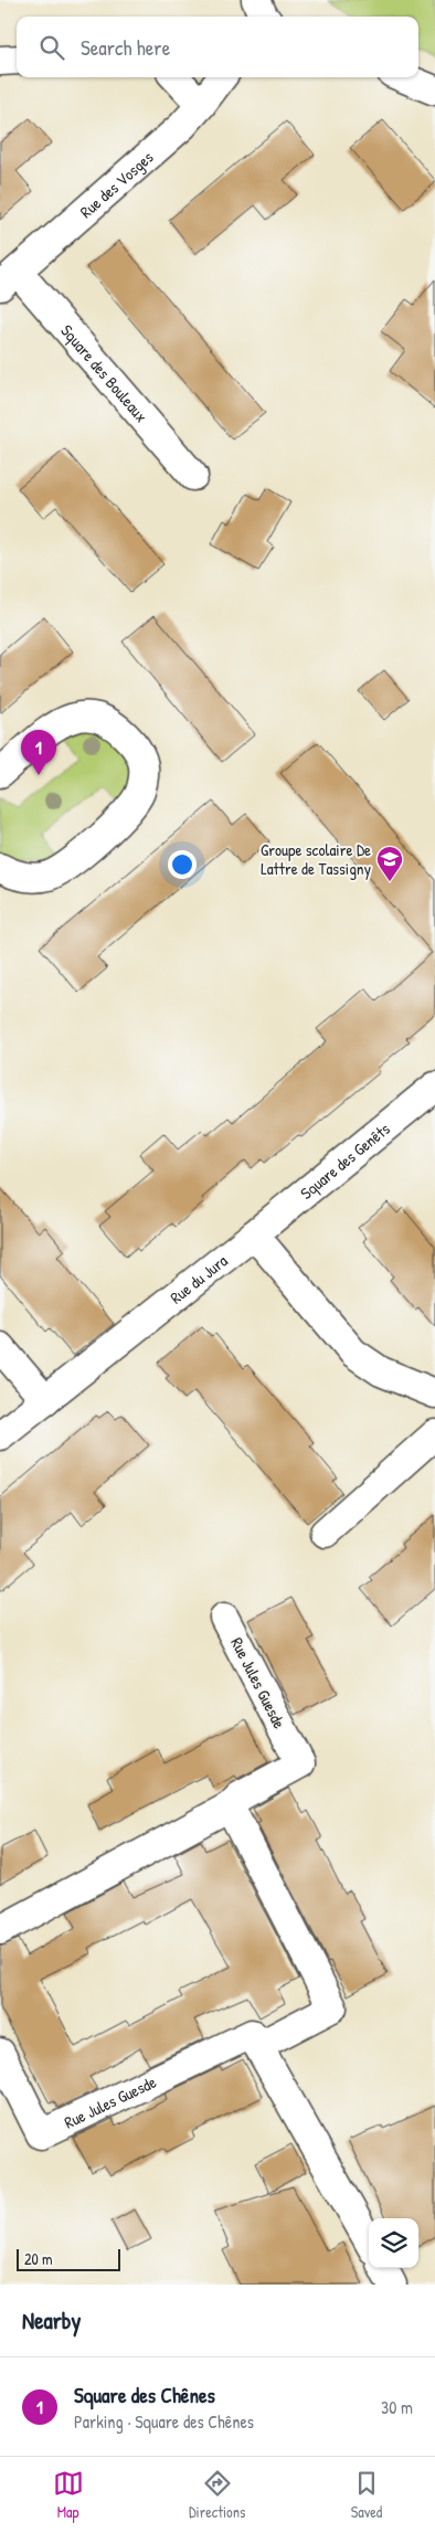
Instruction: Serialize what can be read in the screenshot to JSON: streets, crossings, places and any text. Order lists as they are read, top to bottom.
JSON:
{
  "streets": {
    "street": [
      "Rue des Vosges",
      "Square des Bouleaux",
      "Square des Genêts",
      "Rue du Jura",
      "Rue Jules Guesde"
    ]
  },
  "crossings": [
    ["Rue des Vosges", "Square des Bouleaux"],
    ["Square des Genêts", "Rue du Jura"]
  ],
  "places": {
    "school or university": ["Groupe scolaire De Lattre de Tassigny"]
  },
  "scale_bar": "20 m",
  "page": {
    "search": "Search here",
    "pins": "1",
    "scale": "20 m",
    "heading": "Nearby",
    "list": [
      {
        "mark": "1",
        "name": "Square des Chênes",
        "note": "Parking · Square des Chênes",
        "value": "30 m"
      }
    ],
    "nav": ["Map", "Directions", "Saved"]
  }
}
